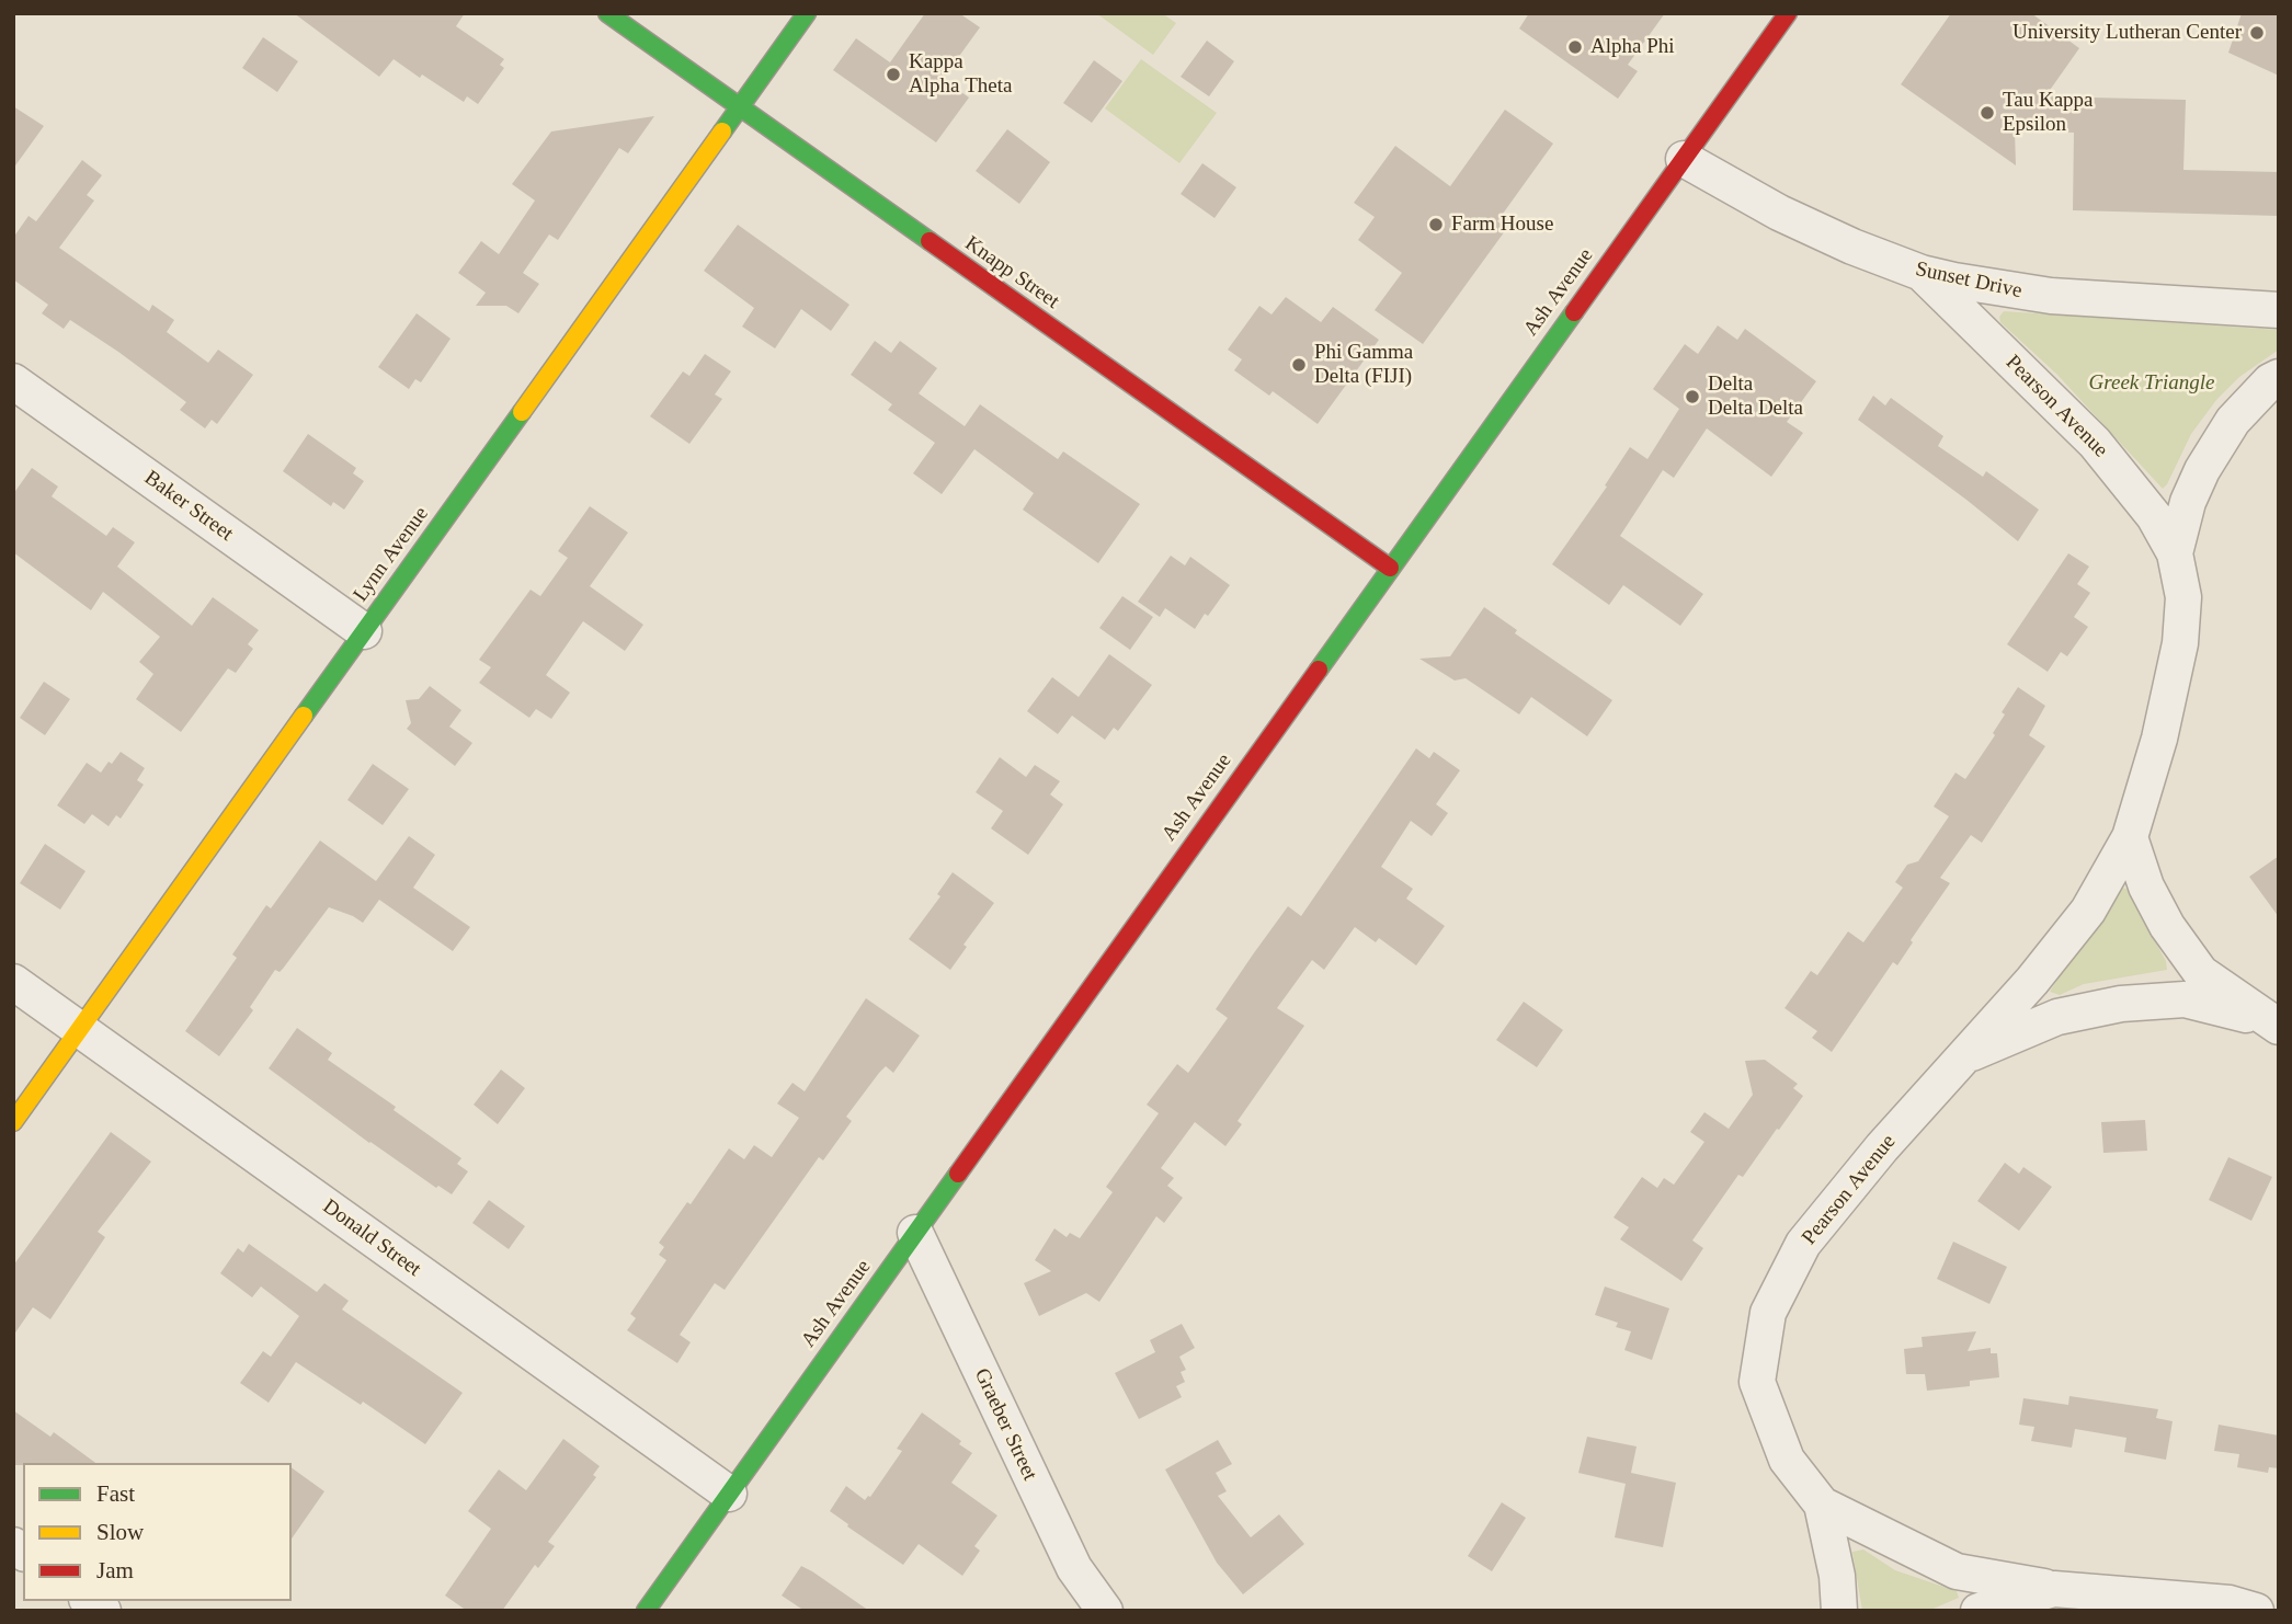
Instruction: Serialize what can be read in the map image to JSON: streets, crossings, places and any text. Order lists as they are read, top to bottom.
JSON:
{
  "streets": {
    "street": [
      "Knapp Street",
      "Sunset Drive",
      "Ash Avenue",
      "Pearson Avenue",
      "Baker Street",
      "Lynn Avenue",
      "Donald Street",
      "Graeber Street"
    ]
  },
  "crossings": [
    ["Knapp Street", "Ash Avenue"],
    ["Knapp Street", "Lynn Avenue"],
    ["Sunset Drive", "Ash Avenue"],
    ["Sunset Drive", "Pearson Avenue"],
    ["Ash Avenue", "Donald Street"],
    ["Ash Avenue", "Graeber Street"],
    ["Baker Street", "Lynn Avenue"],
    ["Lynn Avenue", "Donald Street"]
  ],
  "parks": ["Greek Triangle"],
  "places": [
    "University Lutheran Center",
    "Alpha Phi",
    "Kappa Alpha Theta",
    "Tau Kappa Epsilon",
    "Farm House",
    "Phi Gamma Delta (FIJI)",
    "Delta Delta Delta"
  ],
  "legend": ["Fast", "Slow", "Jam"]
}
